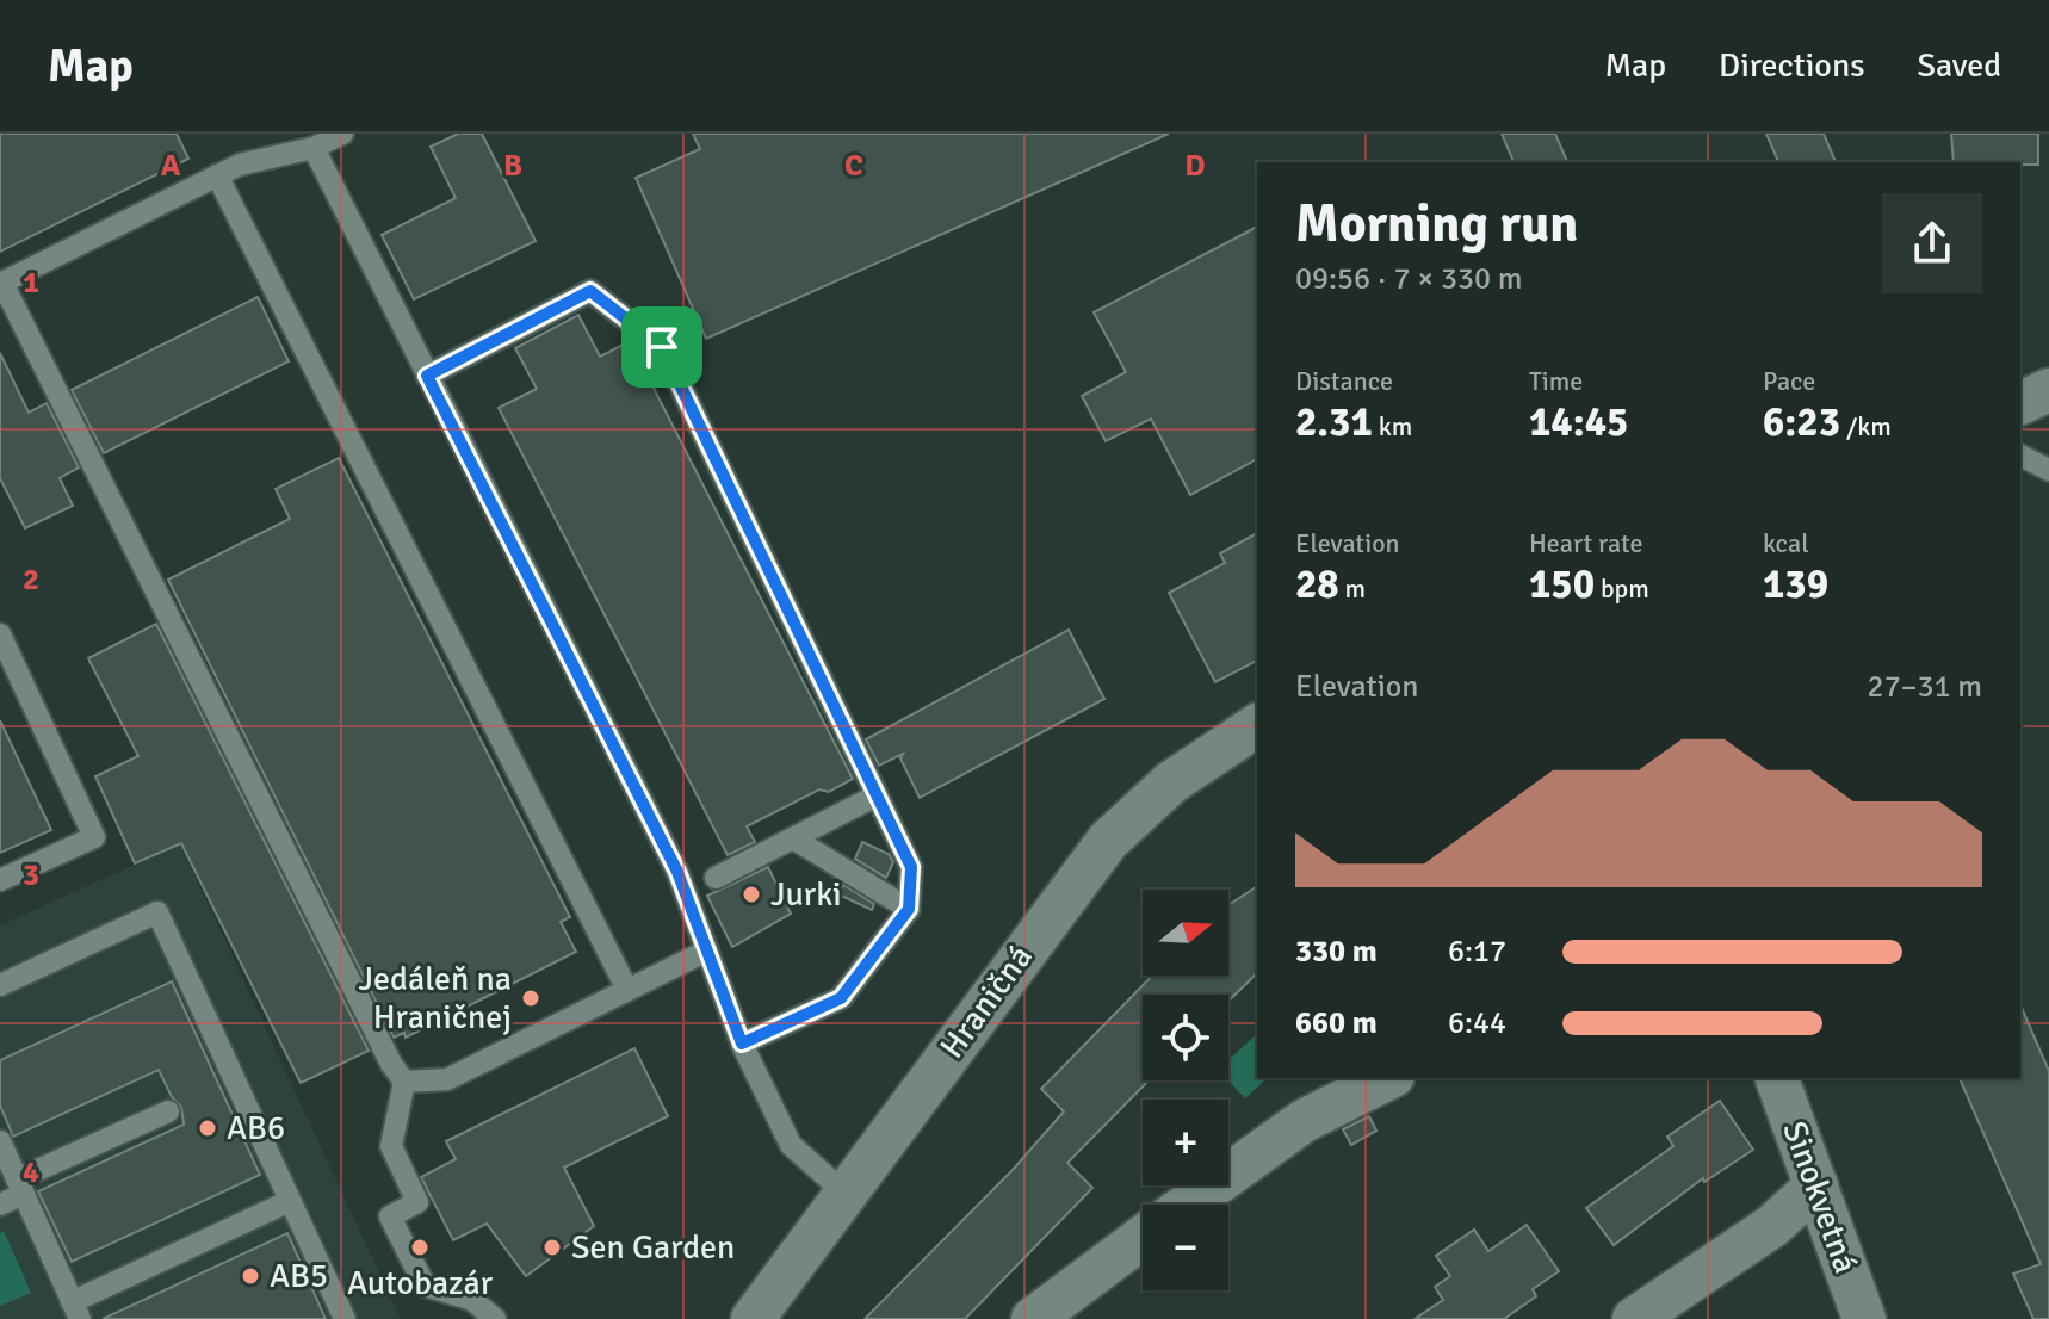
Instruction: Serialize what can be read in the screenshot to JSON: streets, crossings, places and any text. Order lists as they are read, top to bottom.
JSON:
{
  "streets": {
    "street": ["Hraničná", "Sinokvetná"]
  },
  "places": [
    "Jurki",
    "Jedáleň na Hraničnej",
    "AB6",
    "Autobazár",
    "Sen Garden",
    "AB5"
  ],
  "north": "right",
  "page": {
    "header": "Map",
    "nav": ["Map", "Directions", "Saved"],
    "heading": ["Morning run", "09:56 · 7 × 330 m"],
    "stats": [
      ["Distance", "2.31 km"],
      ["Time", "14:45"],
      ["Pace", "6:23 /km"],
      ["Elevation", "28 m"],
      ["Heart rate", "150 bpm"],
      ["kcal", "139"]
    ],
    "chart": ["Elevation", "27–31 m"],
    "map_buttons": ["+", "−"],
    "list": [
      {
        "name": "330 m",
        "note": "6:17"
      },
      {
        "name": "660 m",
        "note": "6:44"
      }
    ]
  },
  "grid": {
    "columns": [
      "A",
      "B",
      "C",
      "D"
    ],
    "rows": [
      "1",
      "2",
      "3",
      "4"
    ]
  }
}
